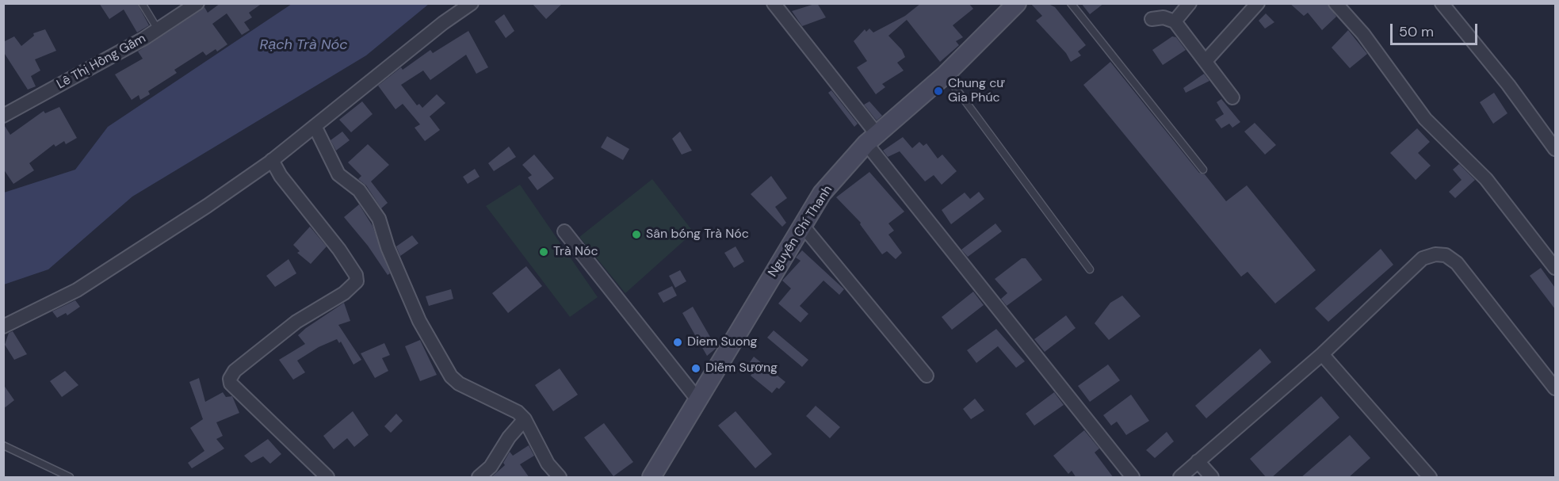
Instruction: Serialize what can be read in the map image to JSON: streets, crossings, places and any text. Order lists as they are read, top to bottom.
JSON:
{
  "streets": {
    "main road": ["Nguyễn Chí Thanh"],
    "street": ["Lê Thị Hồng Gấm"]
  },
  "water": ["Rạch Trà Nóc"],
  "places": [
    "Chung cư Gia Phúc",
    "Sân bóng Trà Nóc",
    "Trà Nóc",
    "Diem Suong",
    "Diễm Sương"
  ],
  "scale_bar": "50 m"
}
